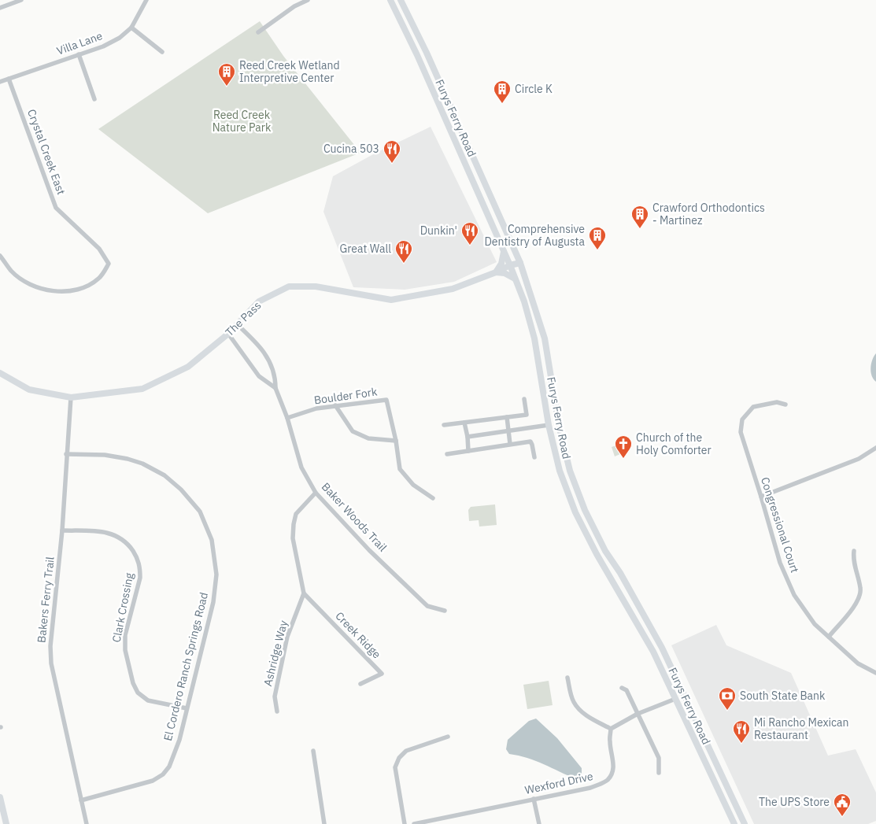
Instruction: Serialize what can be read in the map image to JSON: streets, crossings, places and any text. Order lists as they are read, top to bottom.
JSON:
{
  "streets": {
    "main road": ["Furys Ferry Road", "The Pass"],
    "street": [
      "Villa Lane",
      "Crystal Creek East",
      "Boulder Fork",
      "Baker Woods Trail",
      "Congressional Court",
      "Bakers Ferry Trail",
      "Clark Crossing",
      "Creek Ridge",
      "Ashridge Way",
      "El Cordero Ranch Springs Road",
      "Wexford Drive"
    ]
  },
  "crossings": [
    ["Villa Lane", "Crystal Creek East"],
    ["Furys Ferry Road", "The Pass"],
    ["The Pass", "Baker Woods Trail"],
    ["The Pass", "Bakers Ferry Trail"],
    ["Boulder Fork", "Baker Woods Trail"],
    ["Bakers Ferry Trail", "Clark Crossing"],
    ["Bakers Ferry Trail", "El Cordero Ranch Springs Road"],
    ["Clark Crossing", "El Cordero Ranch Springs Road"],
    ["Creek Ridge", "Ashridge Way"]
  ],
  "parks": ["Reed Creek Nature Park"],
  "places": {
    "building": [
      "Reed Creek Wetland Interpretive Center",
      "Circle K",
      "Crawford Orthodontics - Martinez",
      "Comprehensive Dentistry of Augusta"
    ],
    "restaurant": [
      "Cucina 503",
      "Dunkin'",
      "Great Wall",
      "Mi Rancho Mexican Restaurant"
    ],
    "church": ["Church of the Holy Comforter"],
    "bank": ["South State Bank"],
    "public building": ["The UPS Store"]
  }
}
